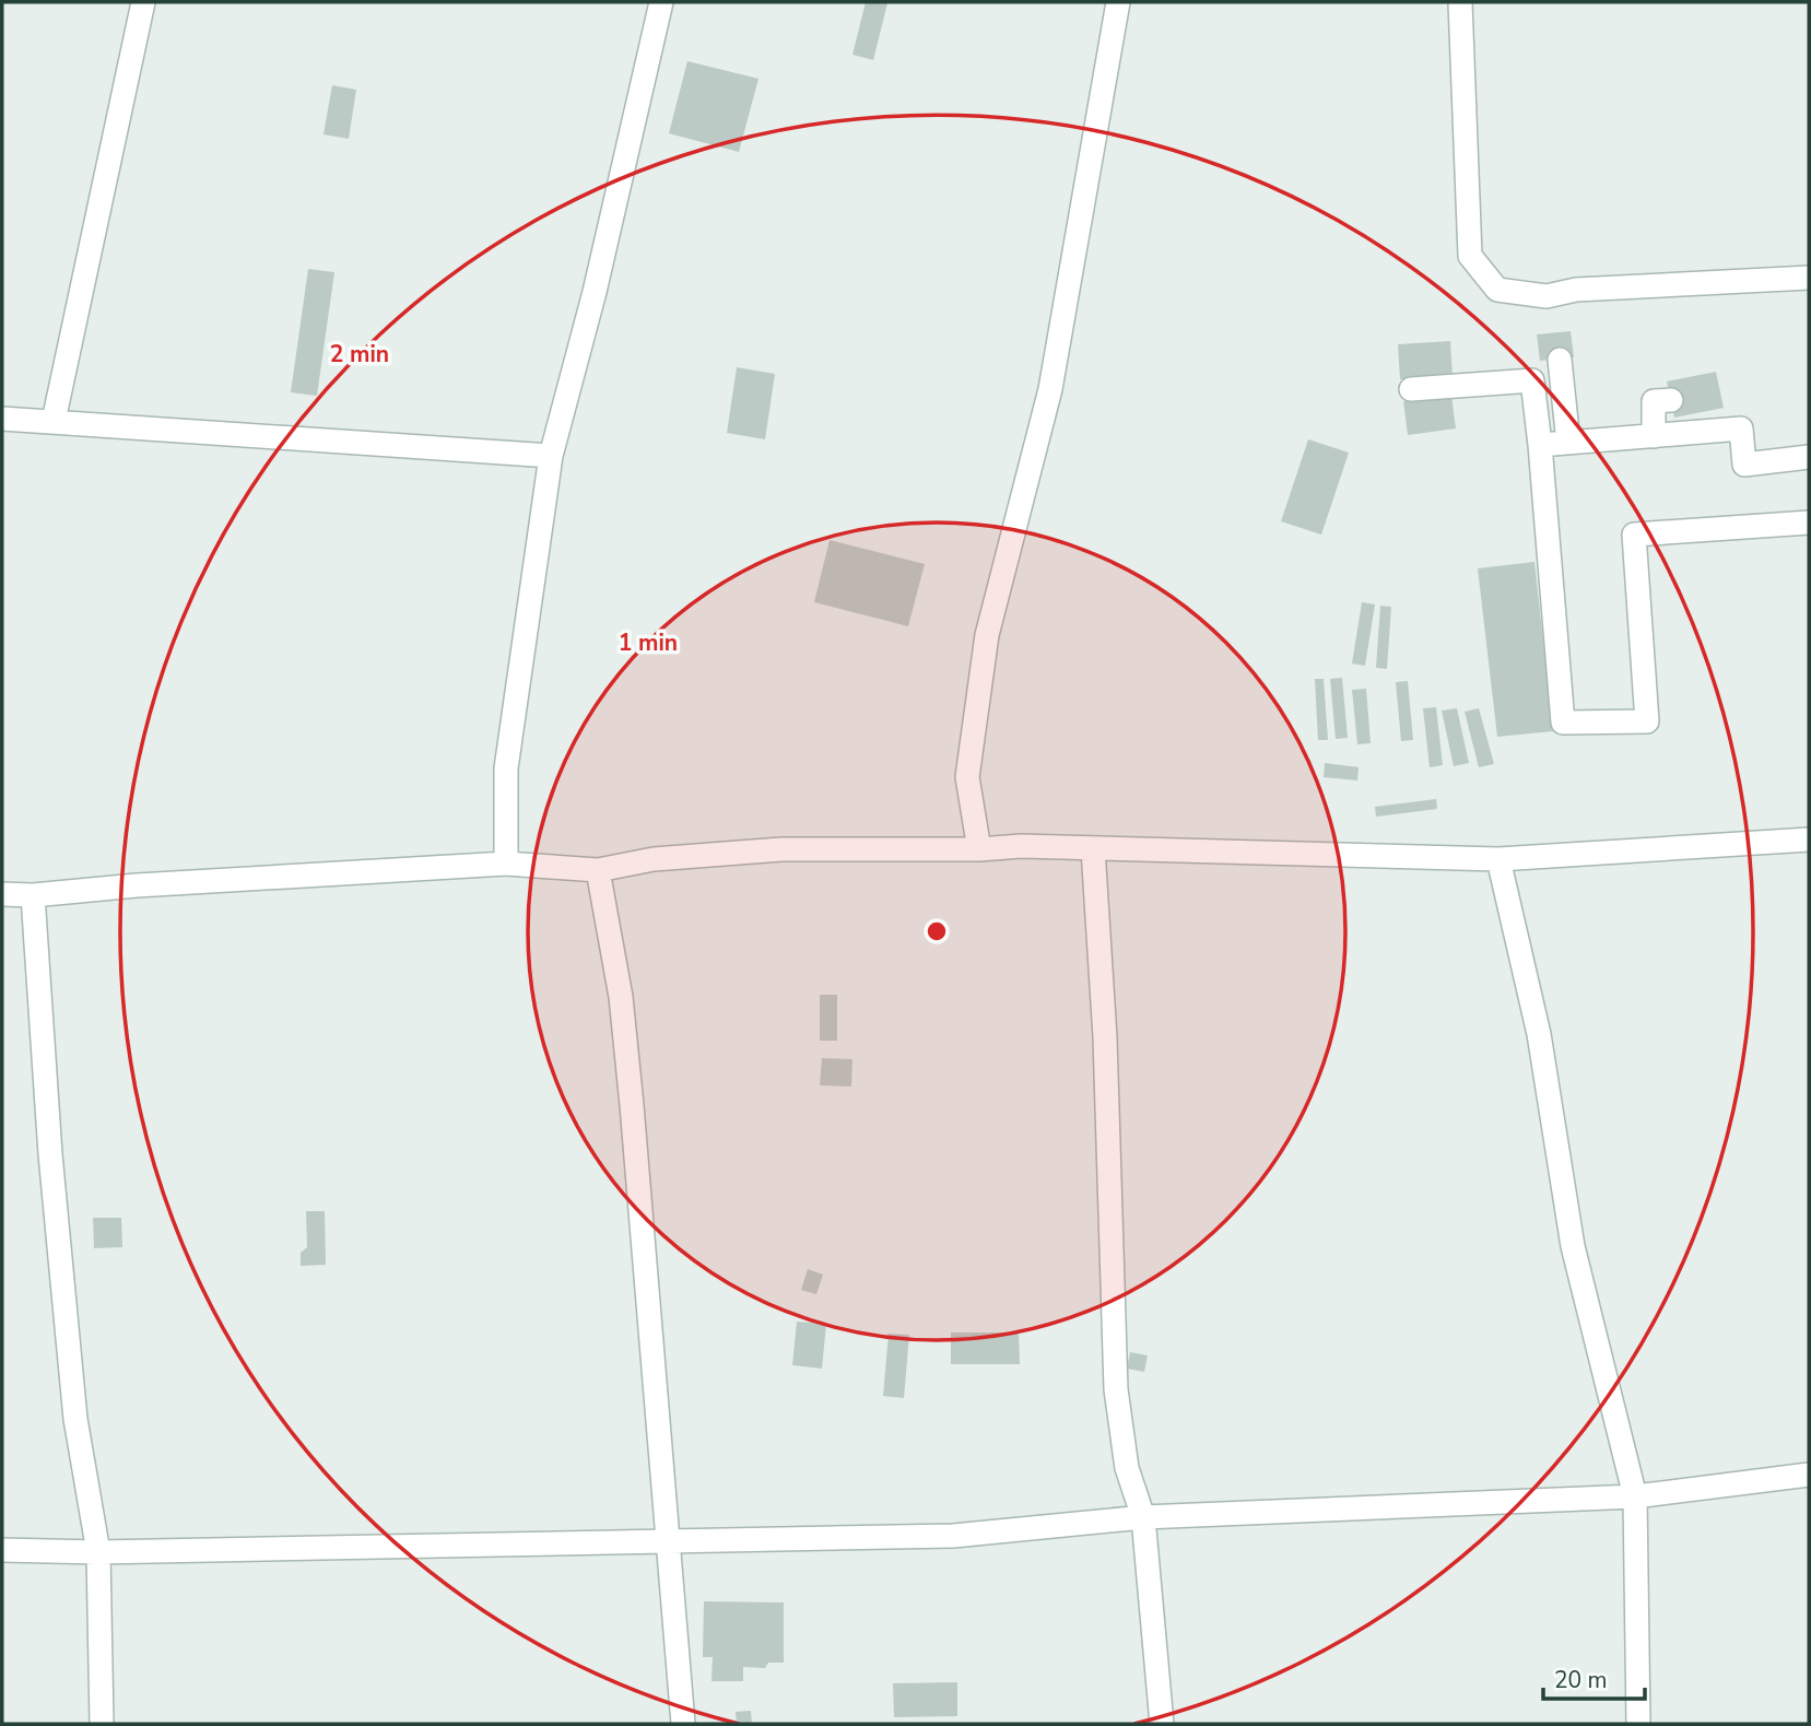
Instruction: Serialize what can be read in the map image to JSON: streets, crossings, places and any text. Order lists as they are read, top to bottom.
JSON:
{
  "scale_bar": "20 m",
  "rings": ["2 min", "1 min"]
}
